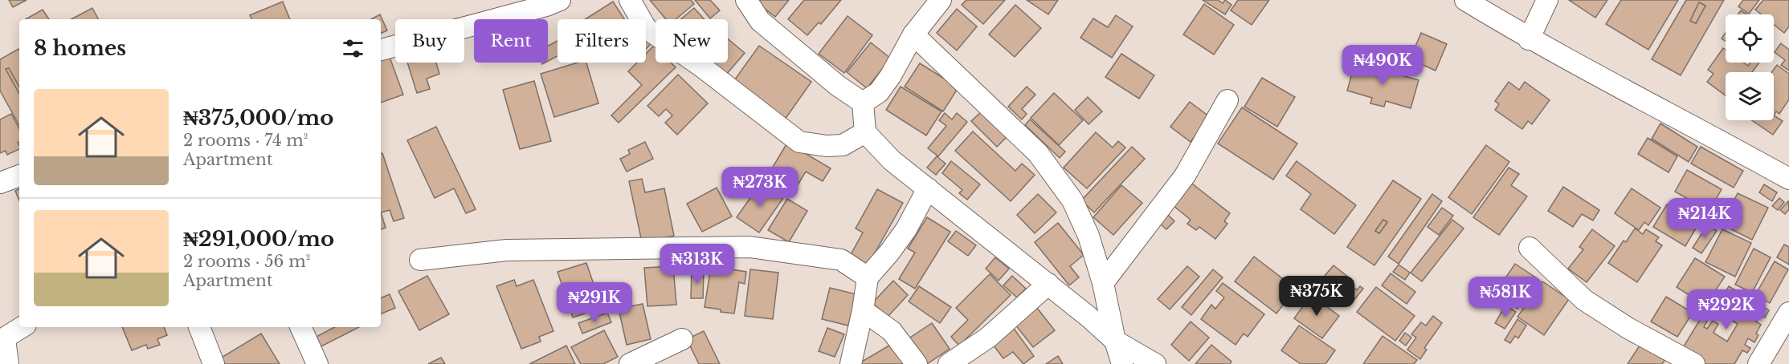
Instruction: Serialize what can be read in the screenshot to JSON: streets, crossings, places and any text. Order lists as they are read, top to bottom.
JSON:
{
  "page": {
    "chip": [
      "Buy",
      "Rent",
      "Filters",
      "New"
    ],
    "heading": "8 homes",
    "price": [
      "₦490K",
      "₦273K",
      "₦214K",
      "₦313K",
      "₦375K",
      "₦581K",
      "₦291K",
      "₦292K"
    ],
    "list": [
      {
        "name": "₦375,000/mo",
        "note": "2 rooms · 74 m² · Apartment"
      },
      {
        "name": "₦291,000/mo",
        "note": "2 rooms · 56 m² · Apartment"
      }
    ]
  }
}
